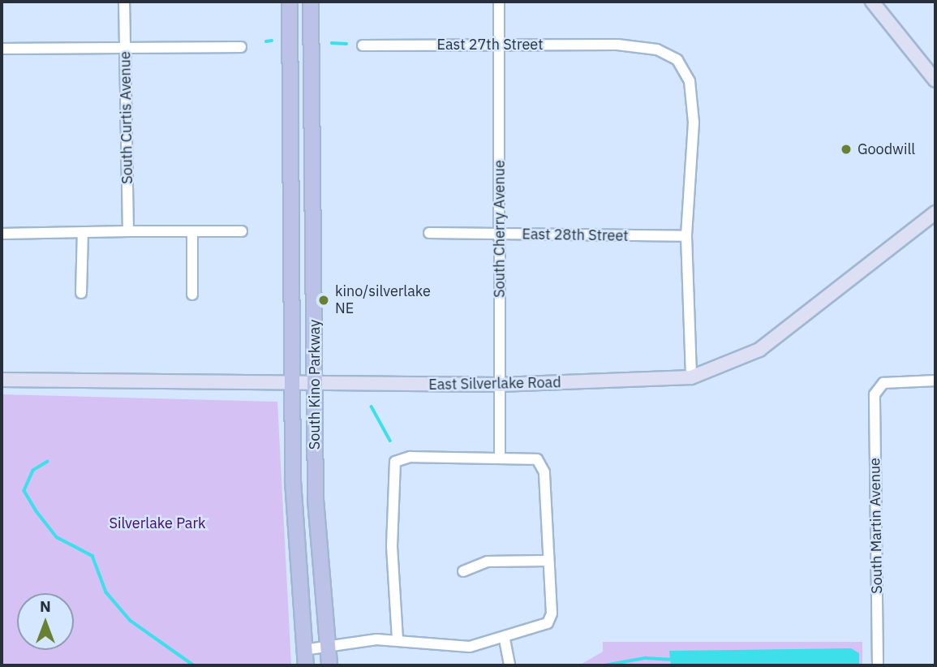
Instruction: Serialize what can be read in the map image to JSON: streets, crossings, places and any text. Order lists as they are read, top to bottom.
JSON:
{
  "streets": {
    "main road": ["South Kino Parkway"],
    "street": [
      "East 27th Street",
      "South Curtis Avenue",
      "South Cherry Avenue",
      "East 28th Street",
      "East Silverlake Road",
      "South Martin Avenue"
    ]
  },
  "crossings": [
    ["East 27th Street", "South Cherry Avenue"],
    ["East 27th Street", "East 28th Street"],
    ["East 27th Street", "East Silverlake Road"],
    ["South Cherry Avenue", "East 28th Street"],
    ["South Cherry Avenue", "East Silverlake Road"],
    ["East Silverlake Road", "South Kino Parkway"]
  ],
  "parks": ["Silverlake Park"],
  "places": ["Goodwill", "kino/silverlake NE"],
  "north": "top"
}
